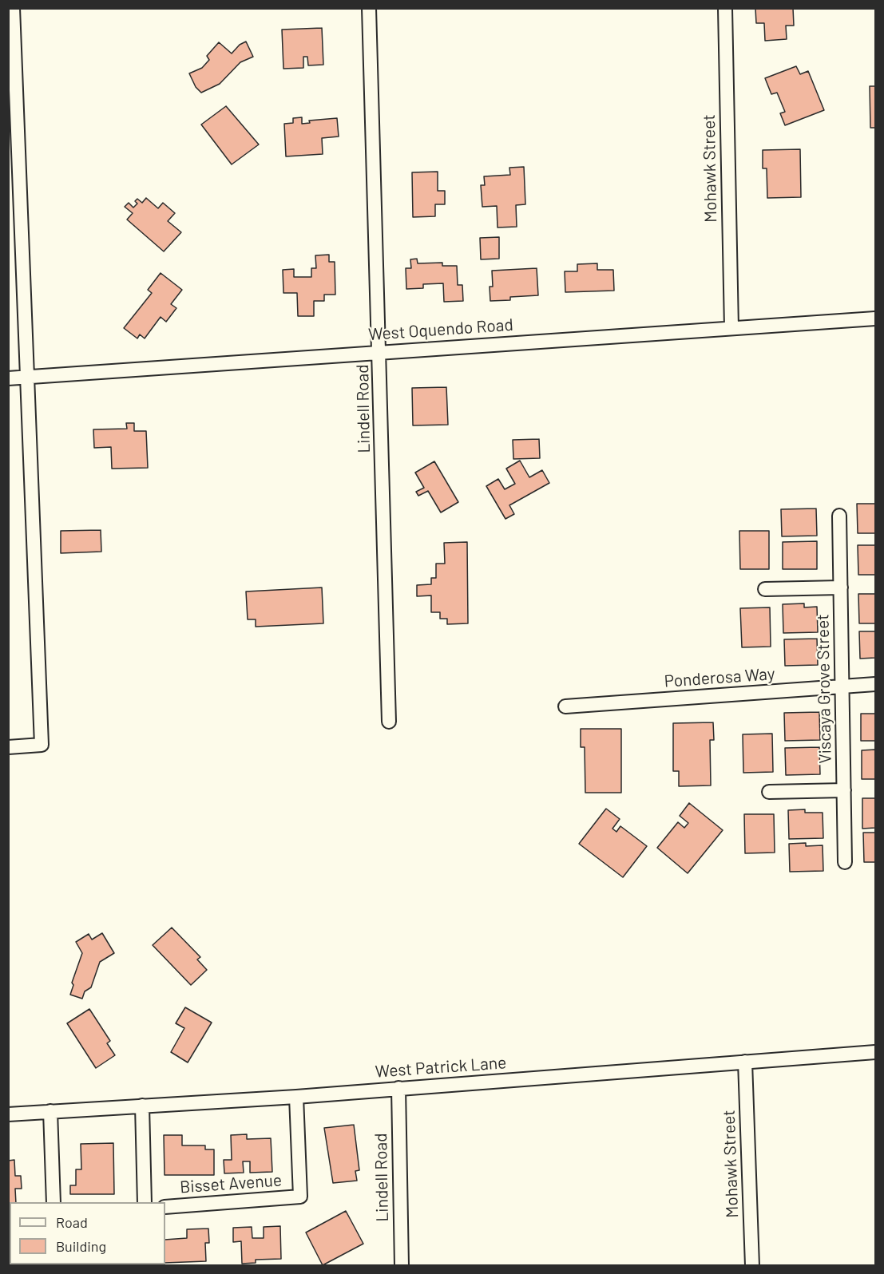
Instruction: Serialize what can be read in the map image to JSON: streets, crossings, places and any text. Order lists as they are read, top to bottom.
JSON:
{
  "streets": {
    "street": [
      "Mohawk Street",
      "West Oquendo Road",
      "Lindell Road",
      "Ponderosa Way",
      "Viscaya Grove Street",
      "West Patrick Lane",
      "Bisset Avenue"
    ]
  },
  "crossings": [
    ["Mohawk Street", "West Oquendo Road"],
    ["Mohawk Street", "West Patrick Lane"],
    ["West Oquendo Road", "Lindell Road"],
    ["Lindell Road", "West Patrick Lane"],
    ["Ponderosa Way", "Viscaya Grove Street"],
    ["West Patrick Lane", "Bisset Avenue"]
  ],
  "legend": ["Road", "Building"]
}
